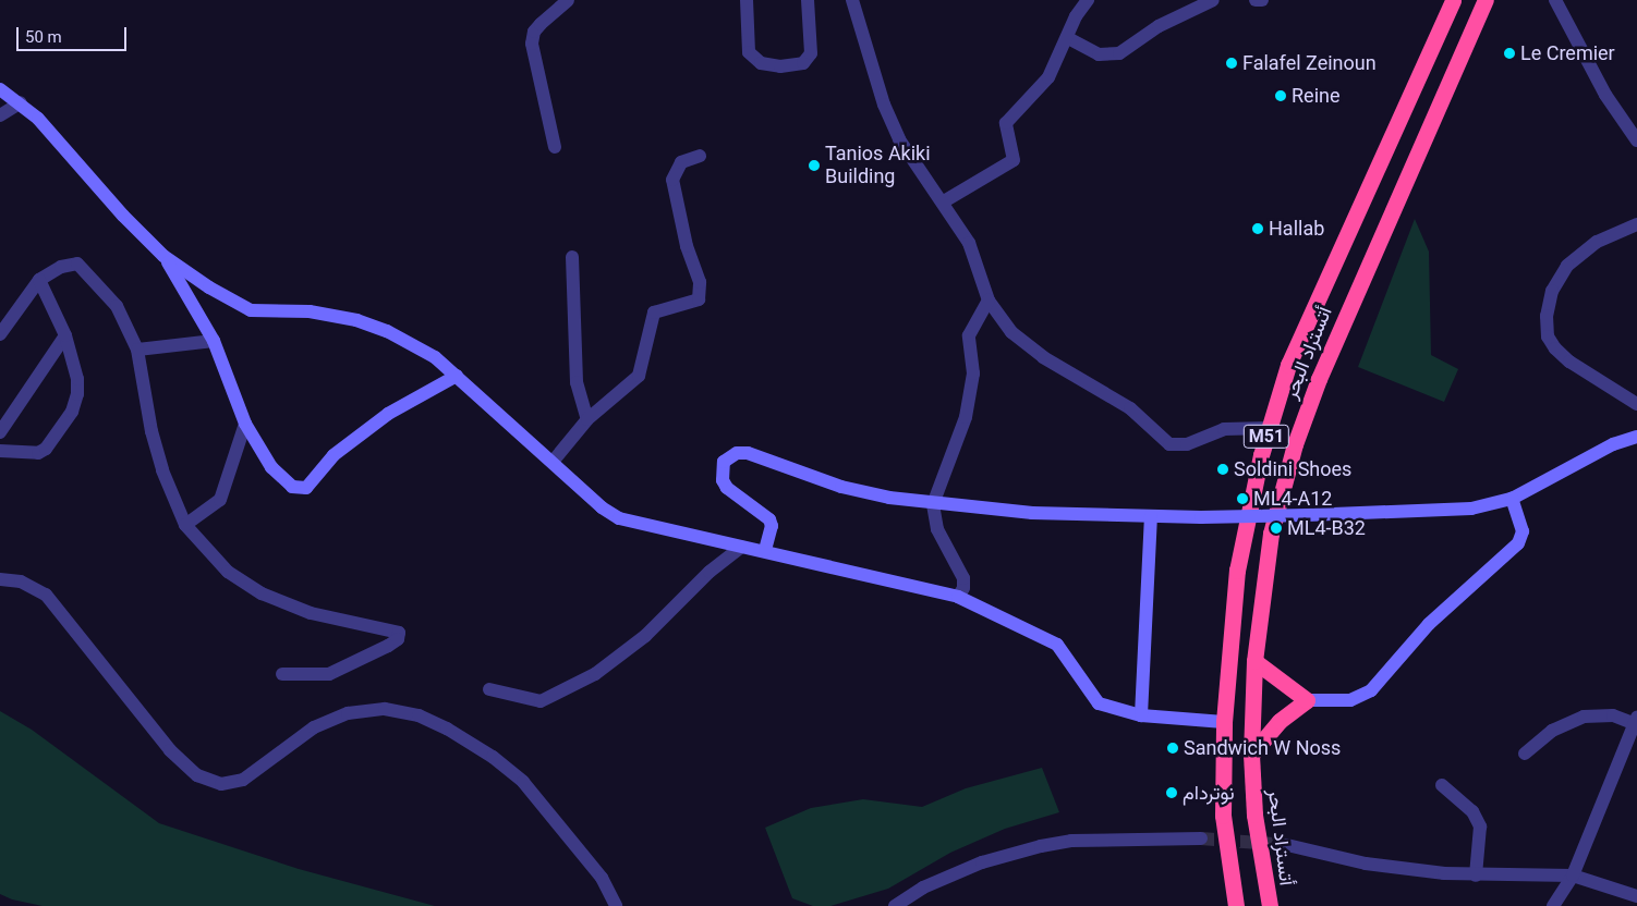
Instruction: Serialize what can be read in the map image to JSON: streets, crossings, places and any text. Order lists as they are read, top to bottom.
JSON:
{
  "streets": {
    "highway": ["أتستراد البحر", "M51"]
  },
  "places": [
    "Le Cremier",
    "Falafel Zeinoun",
    "Reine",
    "Tanios Akiki Building",
    "Hallab",
    "Soldini Shoes",
    "ML4-A12",
    "ML4-B32",
    "Sandwich W Noss",
    "نوتردام"
  ],
  "scale_bar": "50 m"
}
